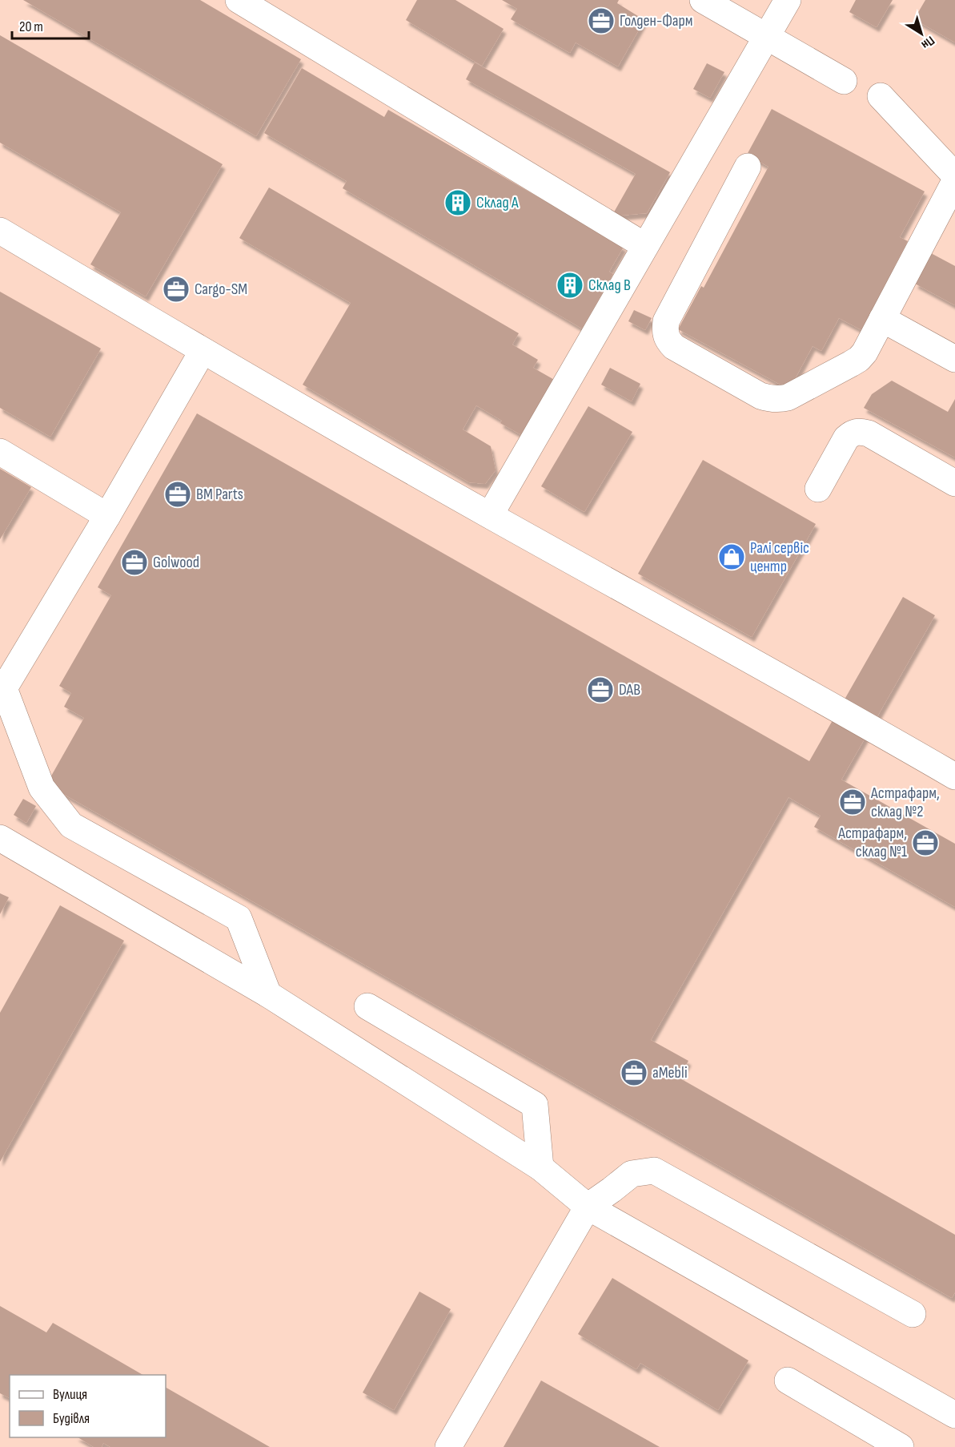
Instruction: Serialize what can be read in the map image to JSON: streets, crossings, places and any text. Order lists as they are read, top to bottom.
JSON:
{
  "places": {
    "office": [
      "Голден-Фарм",
      "Cargo-SM",
      "BM Parts",
      "Golwood",
      "DAB",
      "Астрафарм, склад №2",
      "Астрафарм, склад №1",
      "aMebli"
    ],
    "building": ["Склад A", "Склад B"],
    "shop": ["Ралі сервіс центр"]
  },
  "legend": ["Вулиця", "Будівля"],
  "scale_bar": "20 m",
  "north": "bottom right"
}
